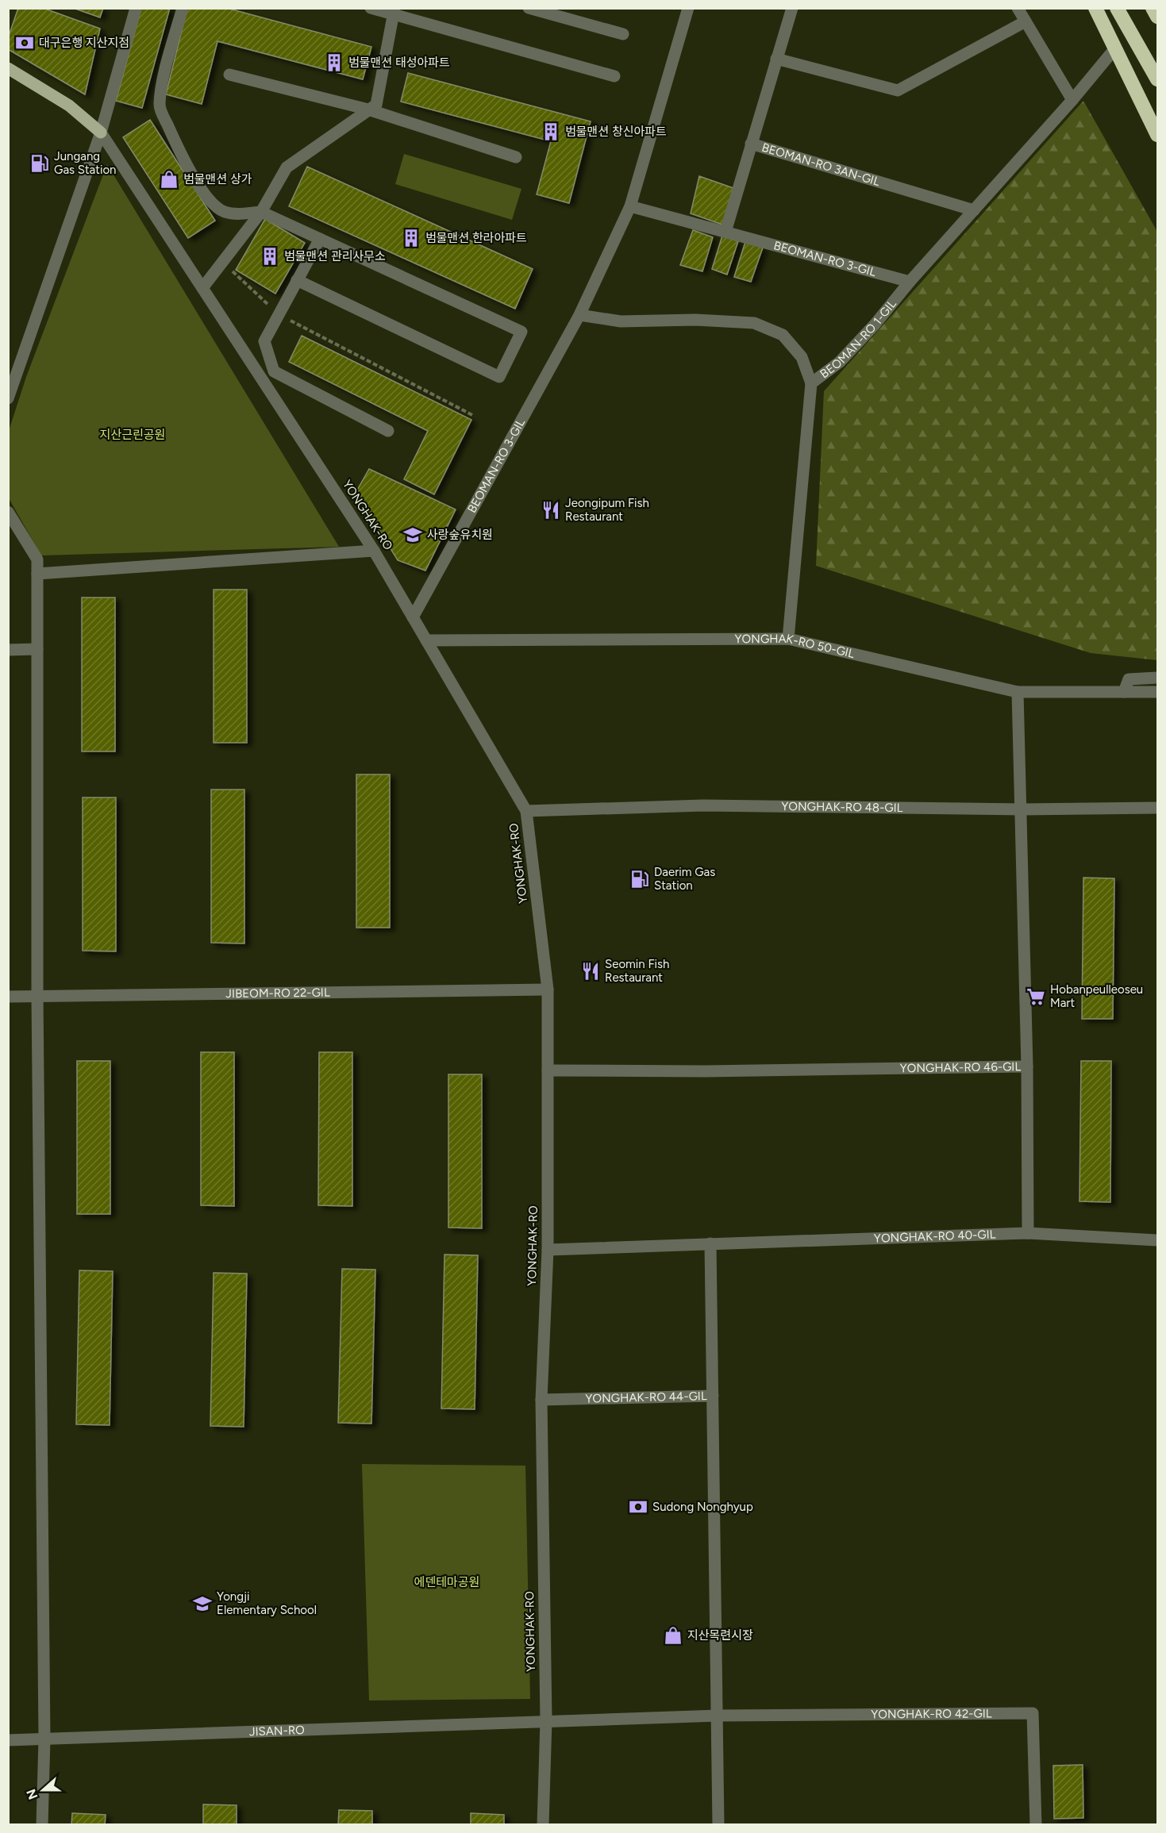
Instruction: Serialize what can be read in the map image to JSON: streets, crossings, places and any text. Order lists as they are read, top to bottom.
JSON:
{
  "streets": {
    "main road": ["YONGHAK-RO"],
    "street": [
      "BEOMAN-RO 3AN-GIL",
      "BEOMAN-RO 3-GIL",
      "BEOMAN-RO 1-GIL",
      "YONGHAK-RO 50-GIL",
      "YONGHAK-RO 48-GIL",
      "JIBEOM-RO 22-GIL",
      "YONGHAK-RO 46-GIL",
      "YONGHAK-RO 40-GIL",
      "YONGHAK-RO 44-GIL",
      "YONGHAK-RO 42-GIL",
      "JISAN-RO"
    ]
  },
  "crossings": [
    ["BEOMAN-RO 3AN-GIL", "BEOMAN-RO 1-GIL"],
    ["BEOMAN-RO 3-GIL", "BEOMAN-RO 1-GIL"],
    ["BEOMAN-RO 3-GIL", "YONGHAK-RO"],
    ["BEOMAN-RO 1-GIL", "YONGHAK-RO 50-GIL"],
    ["YONGHAK-RO", "YONGHAK-RO 50-GIL"],
    ["YONGHAK-RO", "YONGHAK-RO 48-GIL"],
    ["YONGHAK-RO", "JIBEOM-RO 22-GIL"],
    ["YONGHAK-RO", "YONGHAK-RO 46-GIL"],
    ["YONGHAK-RO", "YONGHAK-RO 40-GIL"],
    ["YONGHAK-RO", "YONGHAK-RO 44-GIL"],
    ["YONGHAK-RO", "YONGHAK-RO 42-GIL"],
    ["YONGHAK-RO", "JISAN-RO"],
    ["YONGHAK-RO 50-GIL", "YONGHAK-RO 46-GIL"],
    ["YONGHAK-RO 48-GIL", "YONGHAK-RO 46-GIL"],
    ["YONGHAK-RO 40-GIL", "YONGHAK-RO 44-GIL"],
    ["YONGHAK-RO 42-GIL", "JISAN-RO"]
  ],
  "parks": ["지산근린공원", "에덴테마공원"],
  "places": {
    "bank": ["대구은행 지산지점", "Sudong Nonghyup"],
    "building": [
      "범물맨션 태성아파트",
      "범물맨션 창신아파트",
      "범물맨션 한라아파트",
      "범물맨션 관리사무소"
    ],
    "fuel station": ["Jungang Gas Station", "Daerim Gas Station"],
    "shop": ["범물맨션 상가", "지산목련시장"],
    "restaurant": ["Jeongipum Fish Restaurant", "Seomin Fish Restaurant"],
    "school or university": ["사랑숲유치원", "Yongji Elementary School"],
    "supermarket": ["Hobanpeulleoseu Mart"]
  },
  "north": "left"
}
